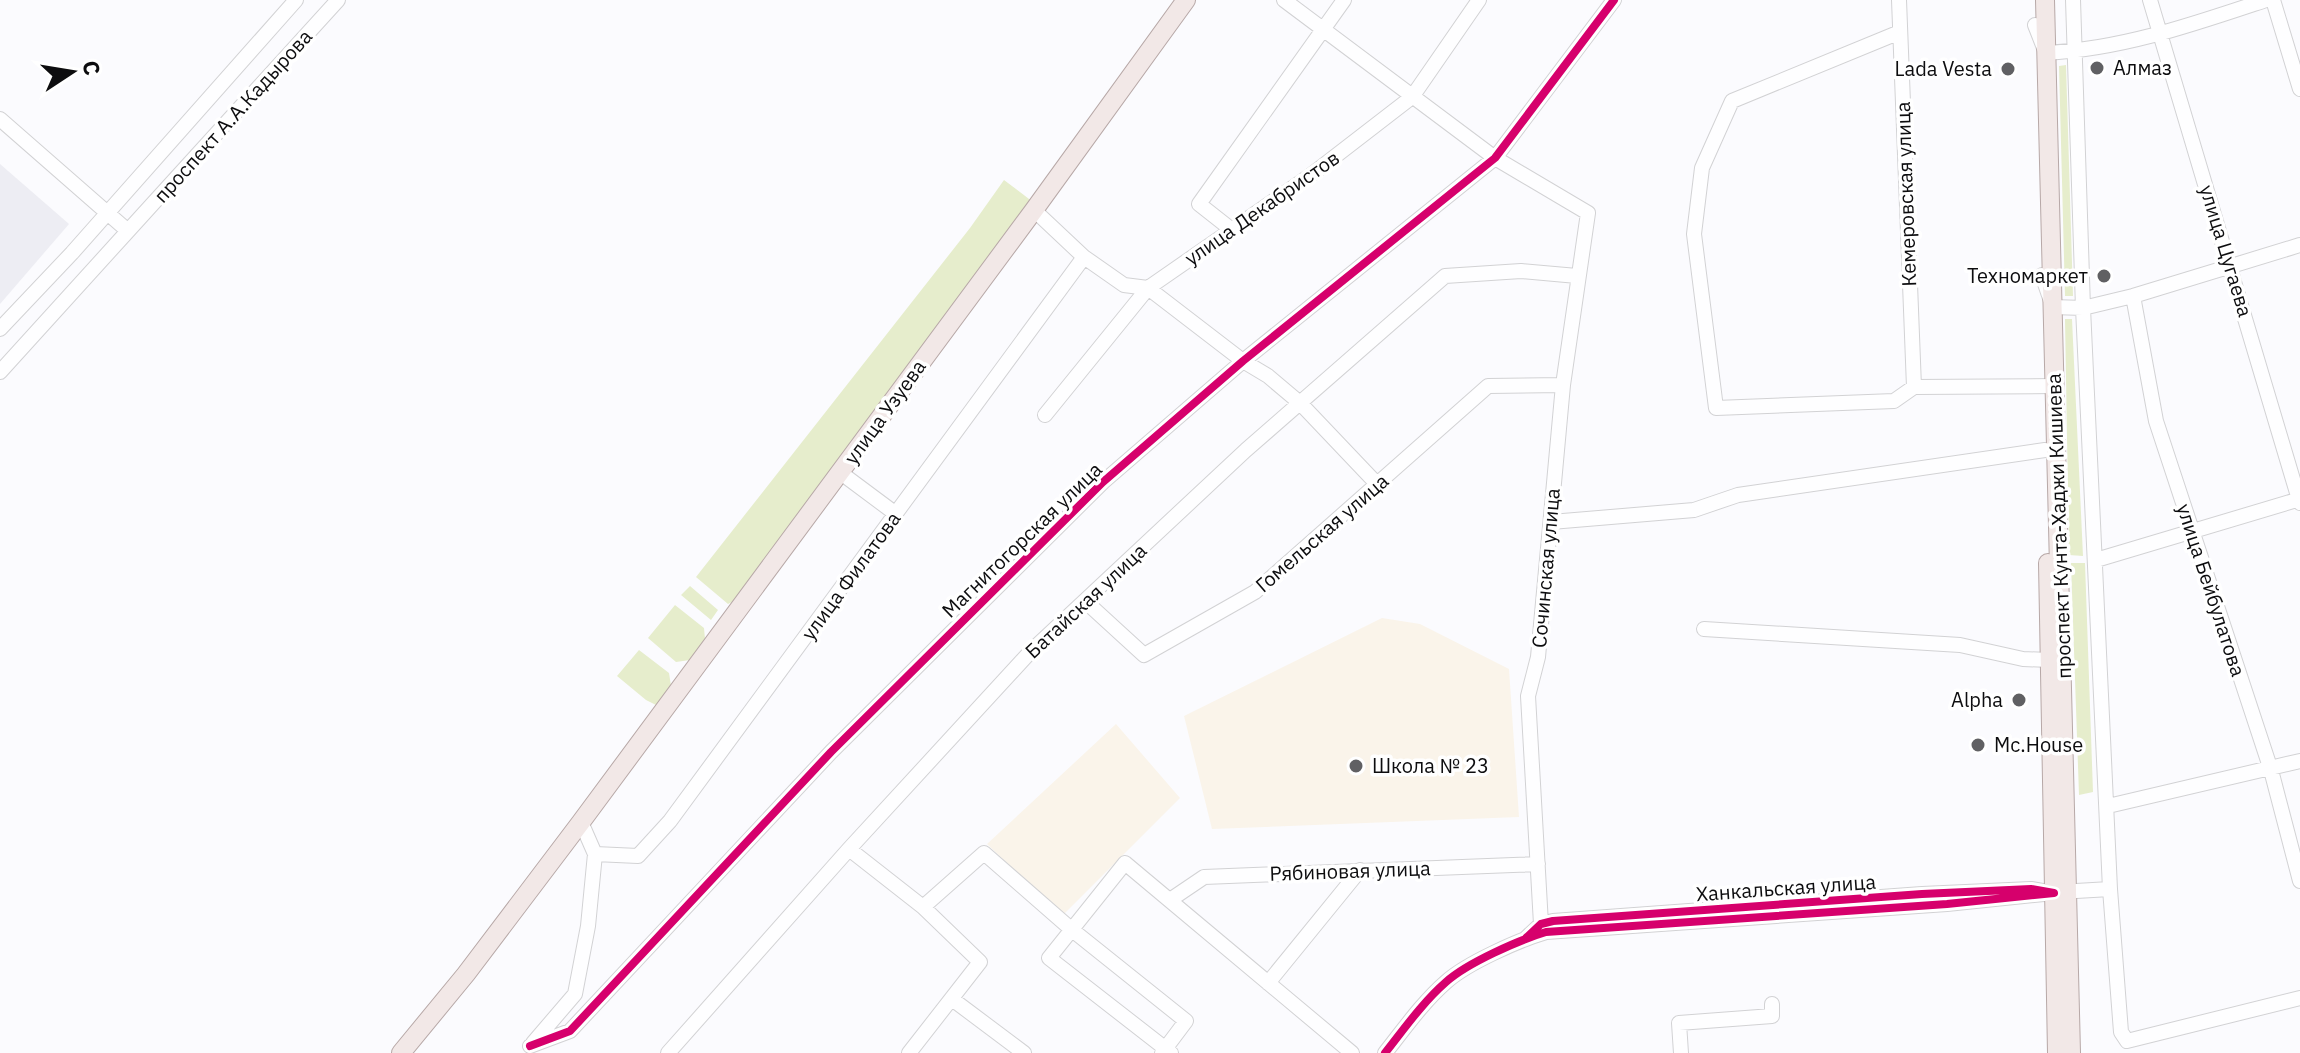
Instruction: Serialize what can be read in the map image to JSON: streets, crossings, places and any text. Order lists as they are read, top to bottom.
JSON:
{
  "streets": {
    "main road": ["улица Узуева", "проспект Кунта-Хаджи Кишиева"],
    "street": [
      "проспект А.А.Кадырова",
      "Кемеровская улица",
      "улица Декабристов",
      "улица Цугаева",
      "Гомельская улица",
      "Магнитогорская улица",
      "Сочинская улица",
      "улица Филатова",
      "улица Бейбулатова",
      "Батайская улица",
      "Рябиновая улица",
      "Ханкальская улица"
    ]
  },
  "crossings": [
    ["проспект Кунта-Хаджи Кишиева", "Ханкальская улица"],
    ["Гомельская улица", "Сочинская улица"],
    ["Гомельская улица", "Батайская улица"],
    ["Магнитогорская улица", "Сочинская улица"],
    ["Сочинская улица", "Батайская улица"],
    ["Сочинская улица", "Рябиновая улица"],
    ["Сочинская улица", "Ханкальская улица"]
  ],
  "places": [
    "Алмаз",
    "Lada Vesta",
    "Техномаркет",
    "Alpha",
    "Mc.House",
    "Школа № 23"
  ],
  "north": "right"
}
